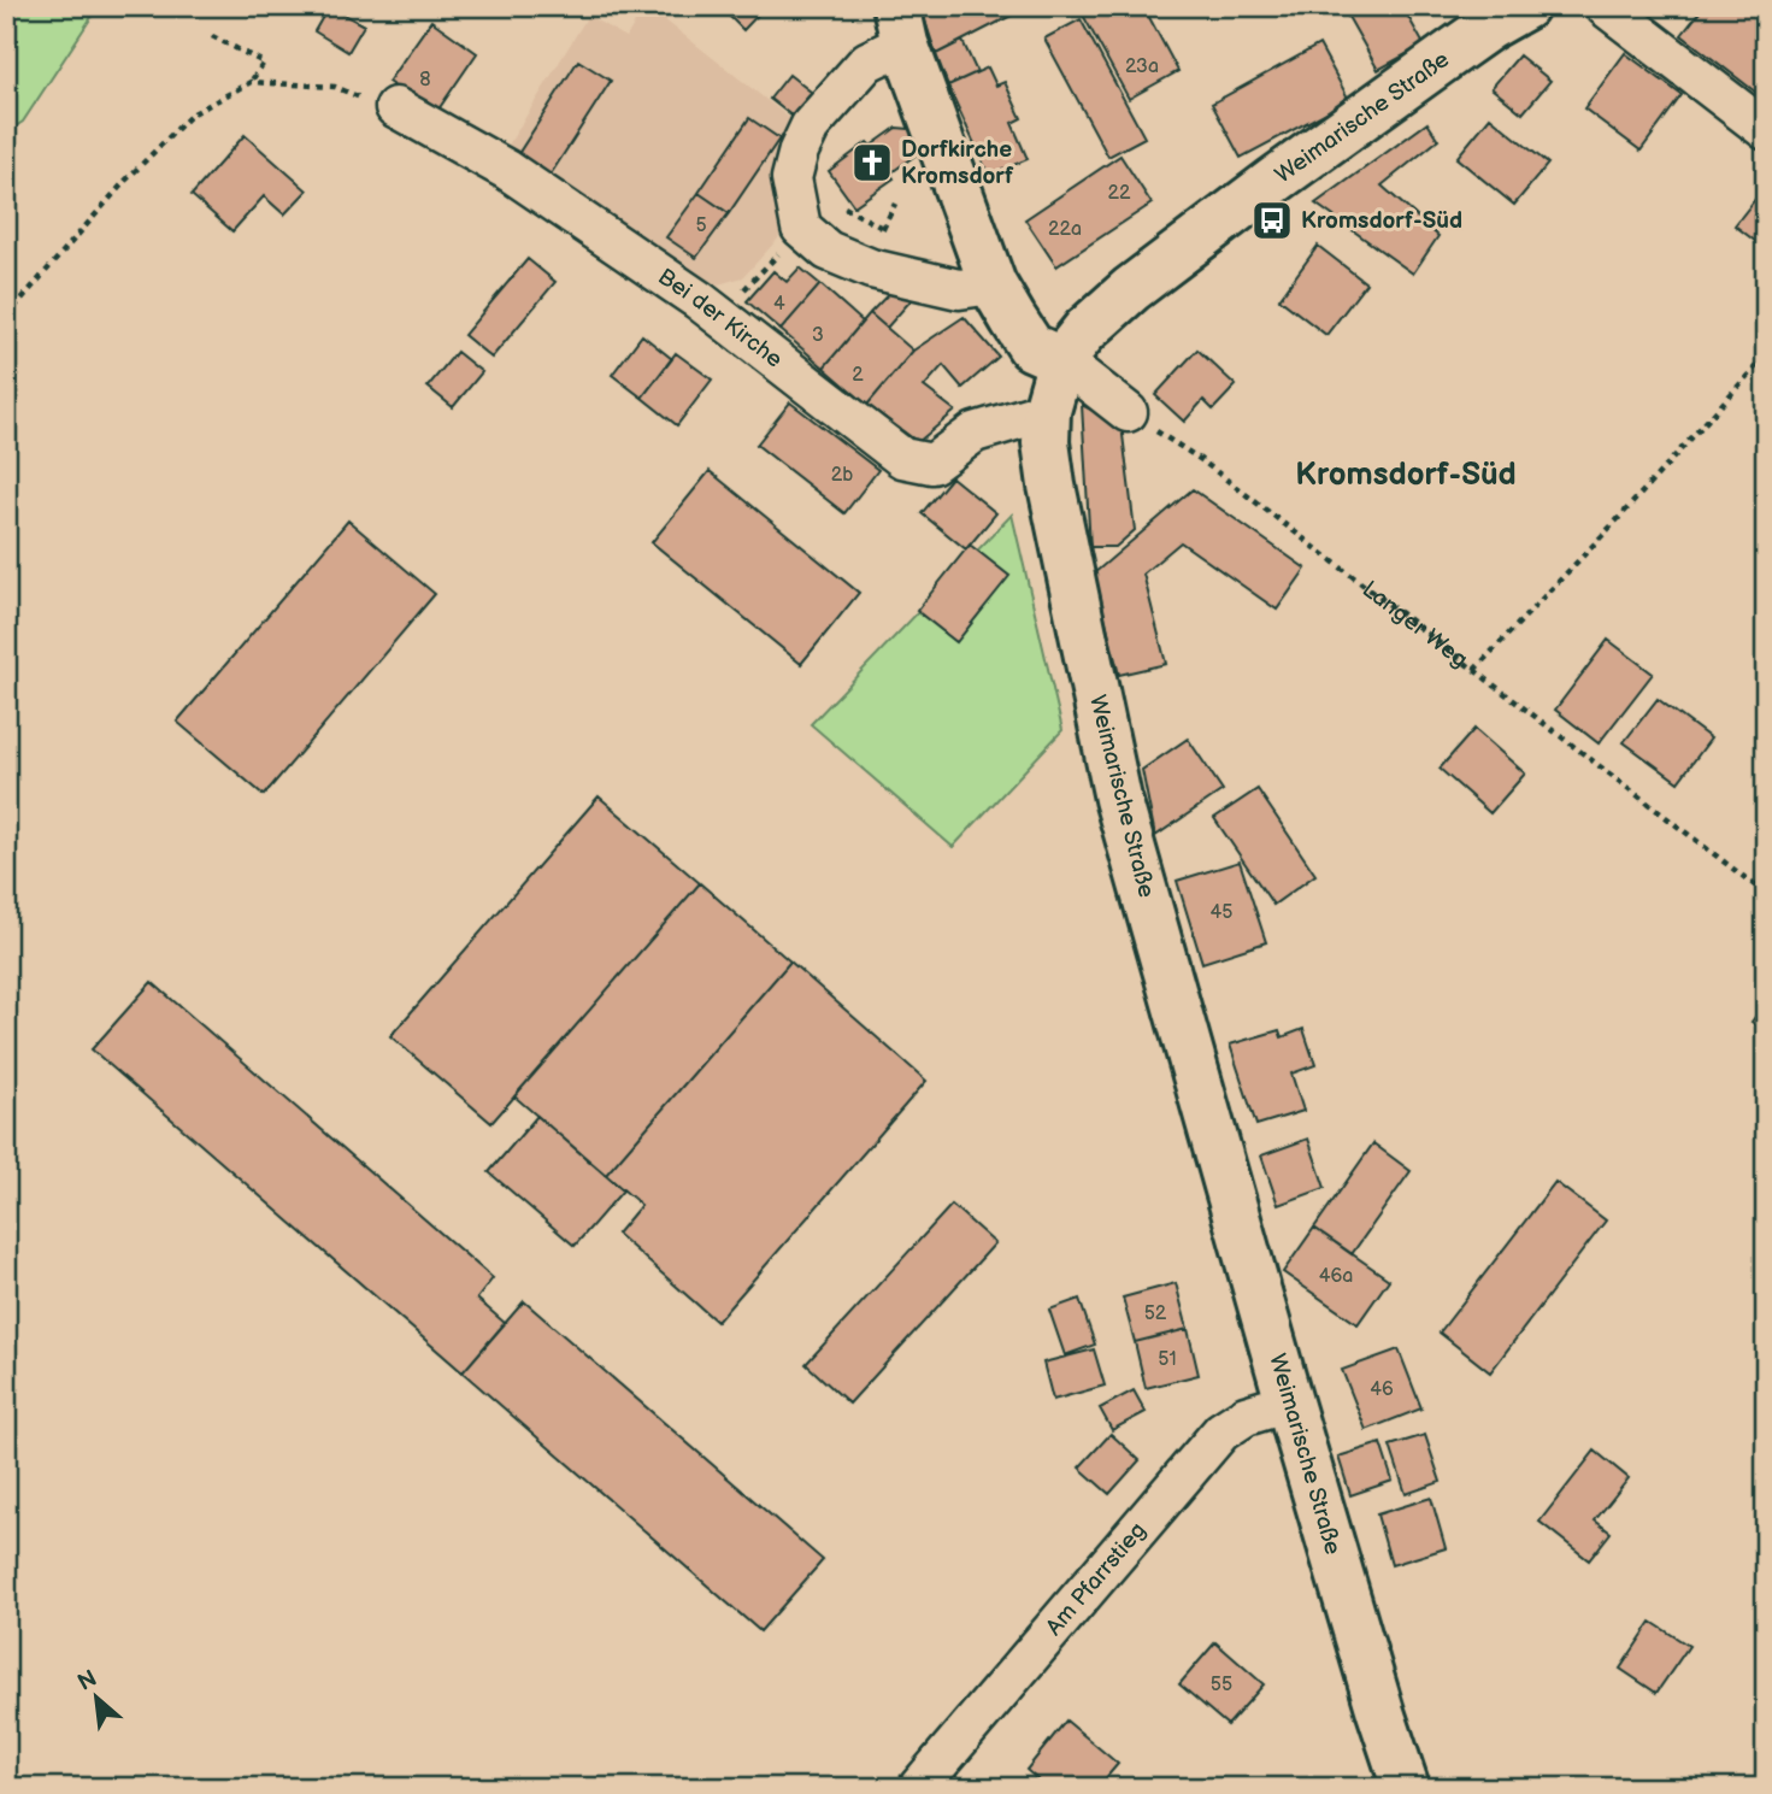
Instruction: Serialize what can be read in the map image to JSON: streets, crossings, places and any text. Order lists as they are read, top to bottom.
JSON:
{
  "streets": {
    "street": ["Weimarische Straße", "Bei der Kirche", "Am Pfarrstieg"],
    "path": ["Langer Weg"]
  },
  "crossings": [
    ["Weimarische Straße", "Bei der Kirche"],
    ["Weimarische Straße", "Am Pfarrstieg"]
  ],
  "districts": ["Kromsdorf-Süd"],
  "places": {
    "church": ["Dorfkirche Kromsdorf"],
    "bus stop": ["Kromsdorf-Süd"]
  },
  "house_numbers": [
    "23a",
    "8",
    "22",
    "5",
    "22a",
    "4",
    "3",
    "2",
    "2b",
    "45",
    "46a",
    "52",
    "51",
    "46",
    "55"
  ],
  "north": "top left"
}
